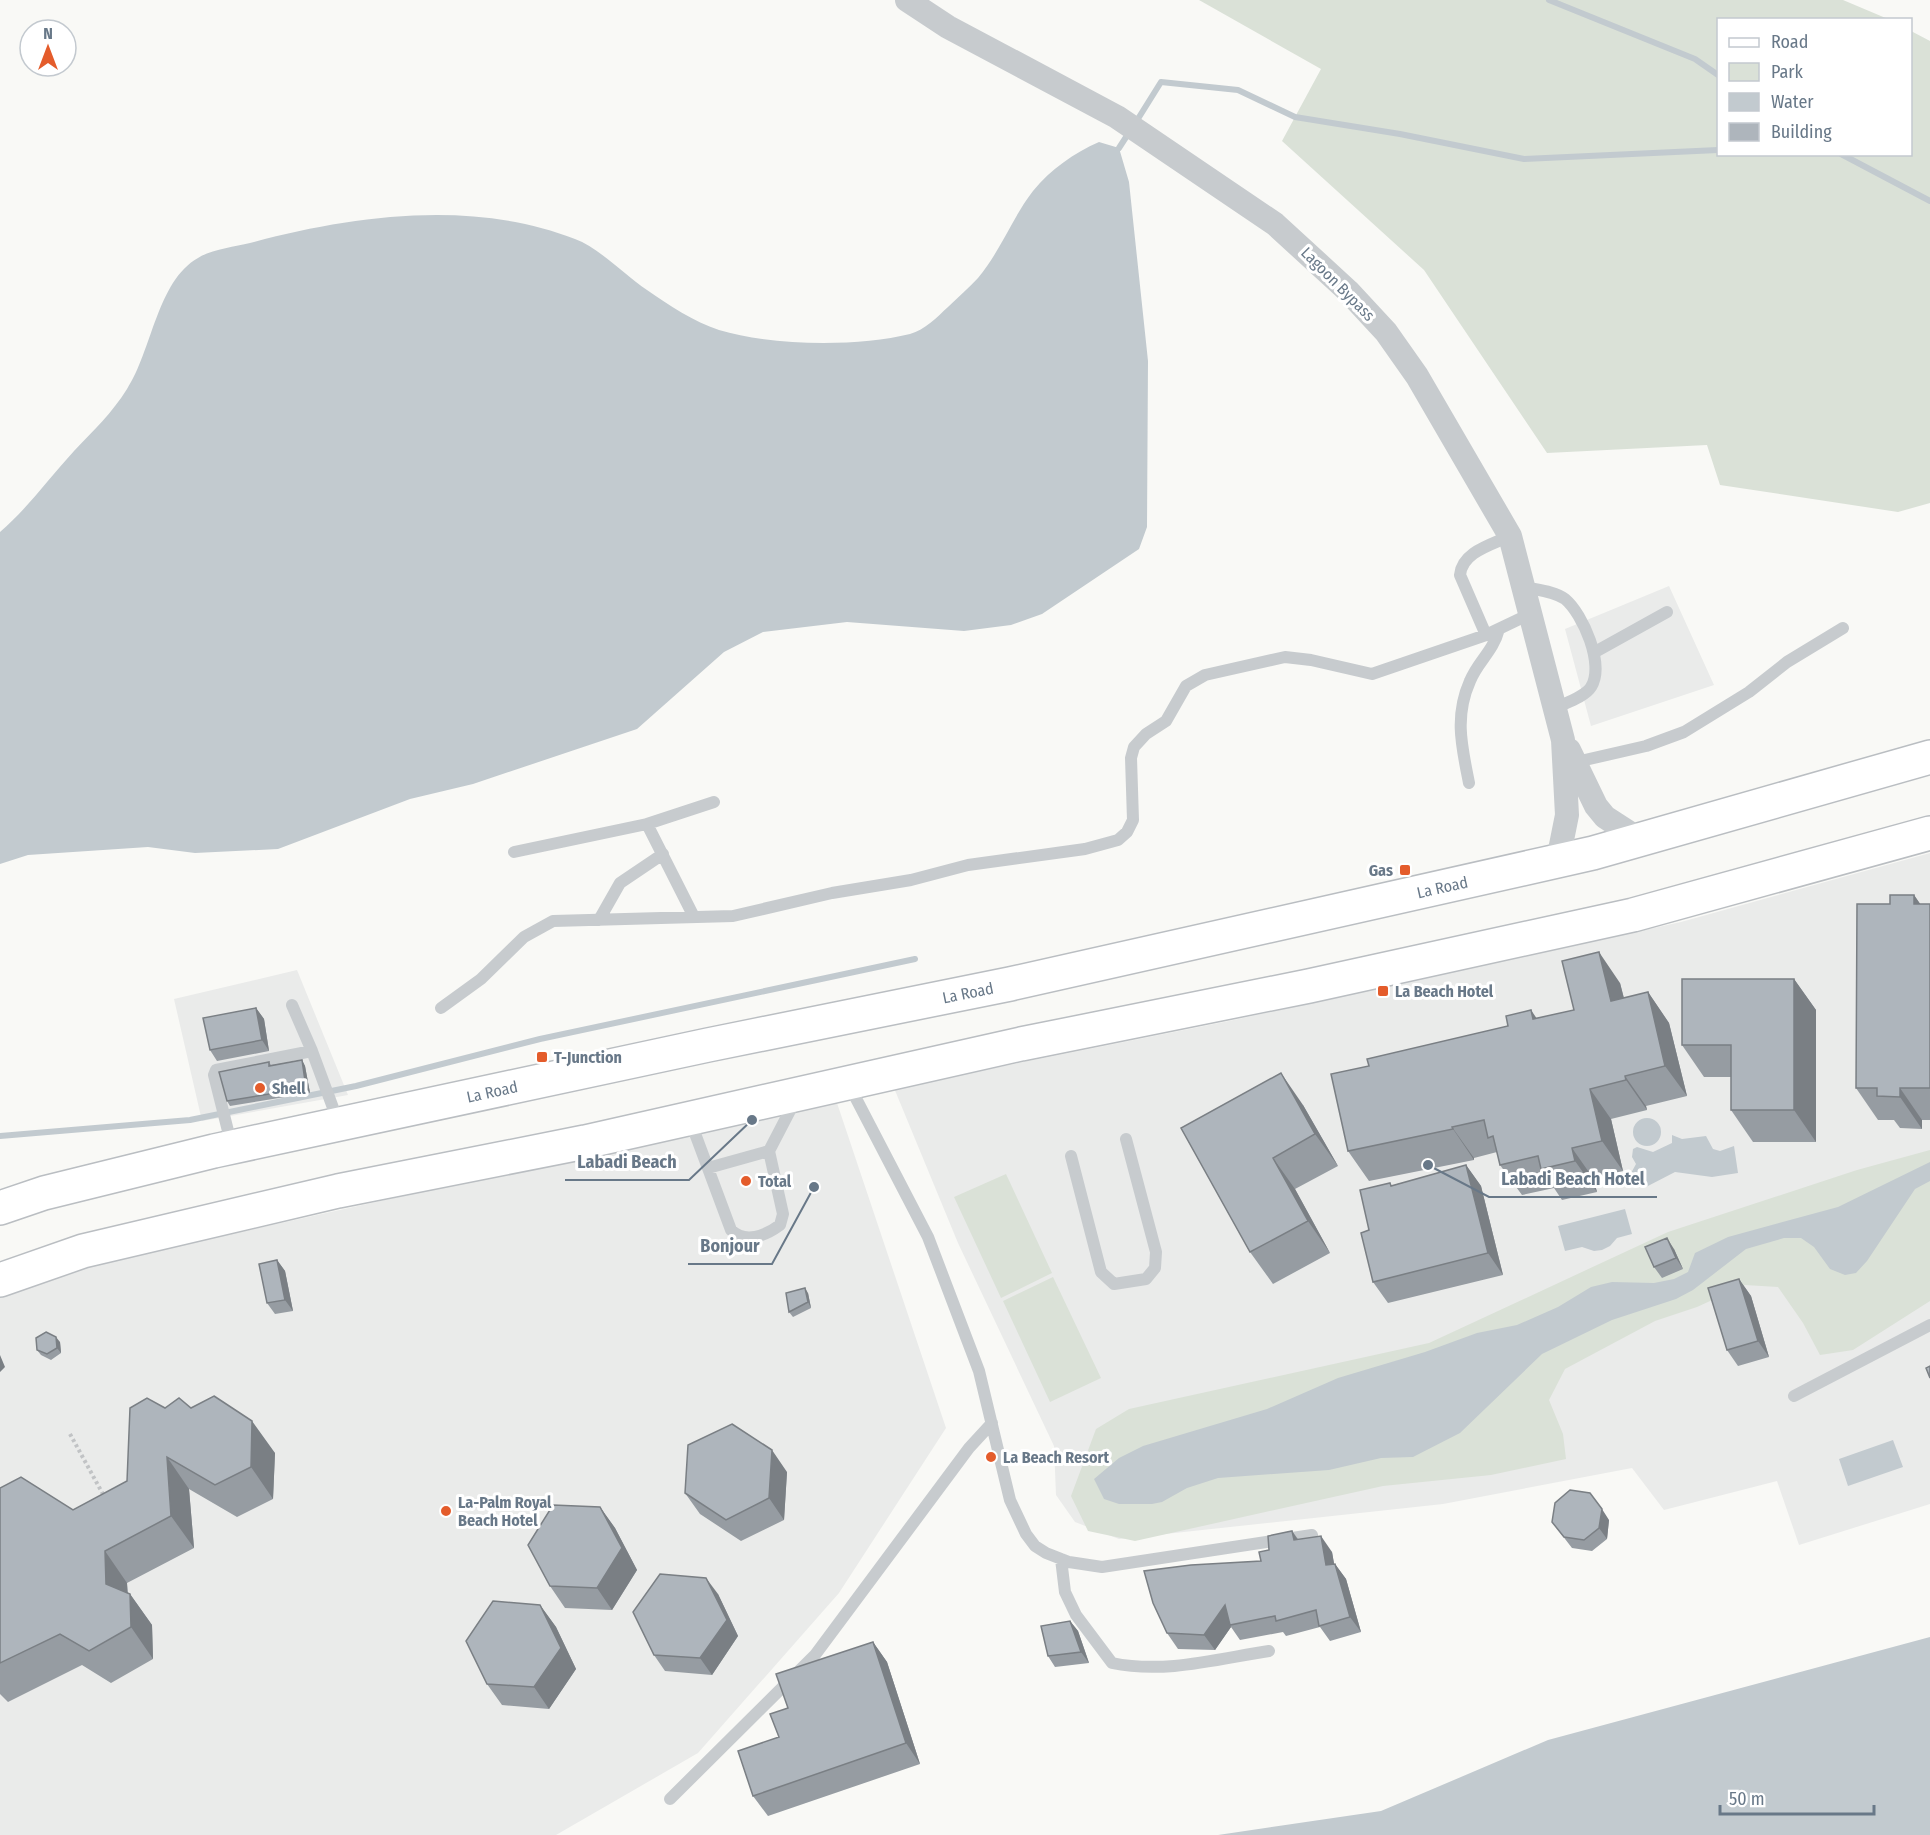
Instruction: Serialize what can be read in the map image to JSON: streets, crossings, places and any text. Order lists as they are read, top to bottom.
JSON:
{
  "streets": {
    "main road": ["La Road"],
    "street": ["Lagoon Bypass"]
  },
  "crossings": [
    ["Lagoon Bypass", "La Road"]
  ],
  "places": {
    "transit": ["Gas", "La Beach Hotel", "T-Junction"],
    "other": [
      "Shell",
      "Labadi Beach",
      "Labadi Beach Hotel",
      "Total",
      "Bonjour",
      "La Beach Resort",
      "La-Palm Royal Beach Hotel"
    ]
  },
  "legend": [
    "Road",
    "Park",
    "Water",
    "Building"
  ],
  "scale_bar": "50 m",
  "north": "top"
}
